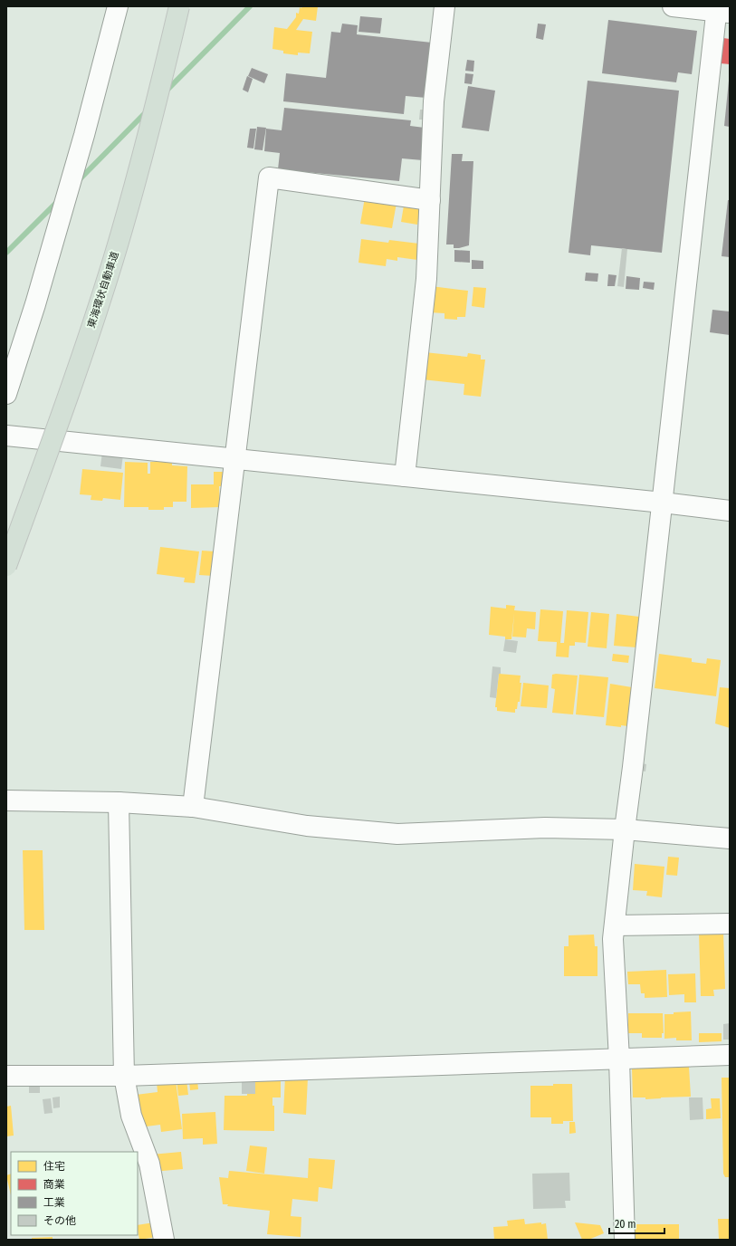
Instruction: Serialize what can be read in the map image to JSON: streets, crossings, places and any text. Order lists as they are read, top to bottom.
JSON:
{
  "streets": {
    "highway": ["東海環状自動車道"]
  },
  "legend": [
    "住宅",
    "商業",
    "工業",
    "その他"
  ],
  "scale_bar": "20 m"
}
